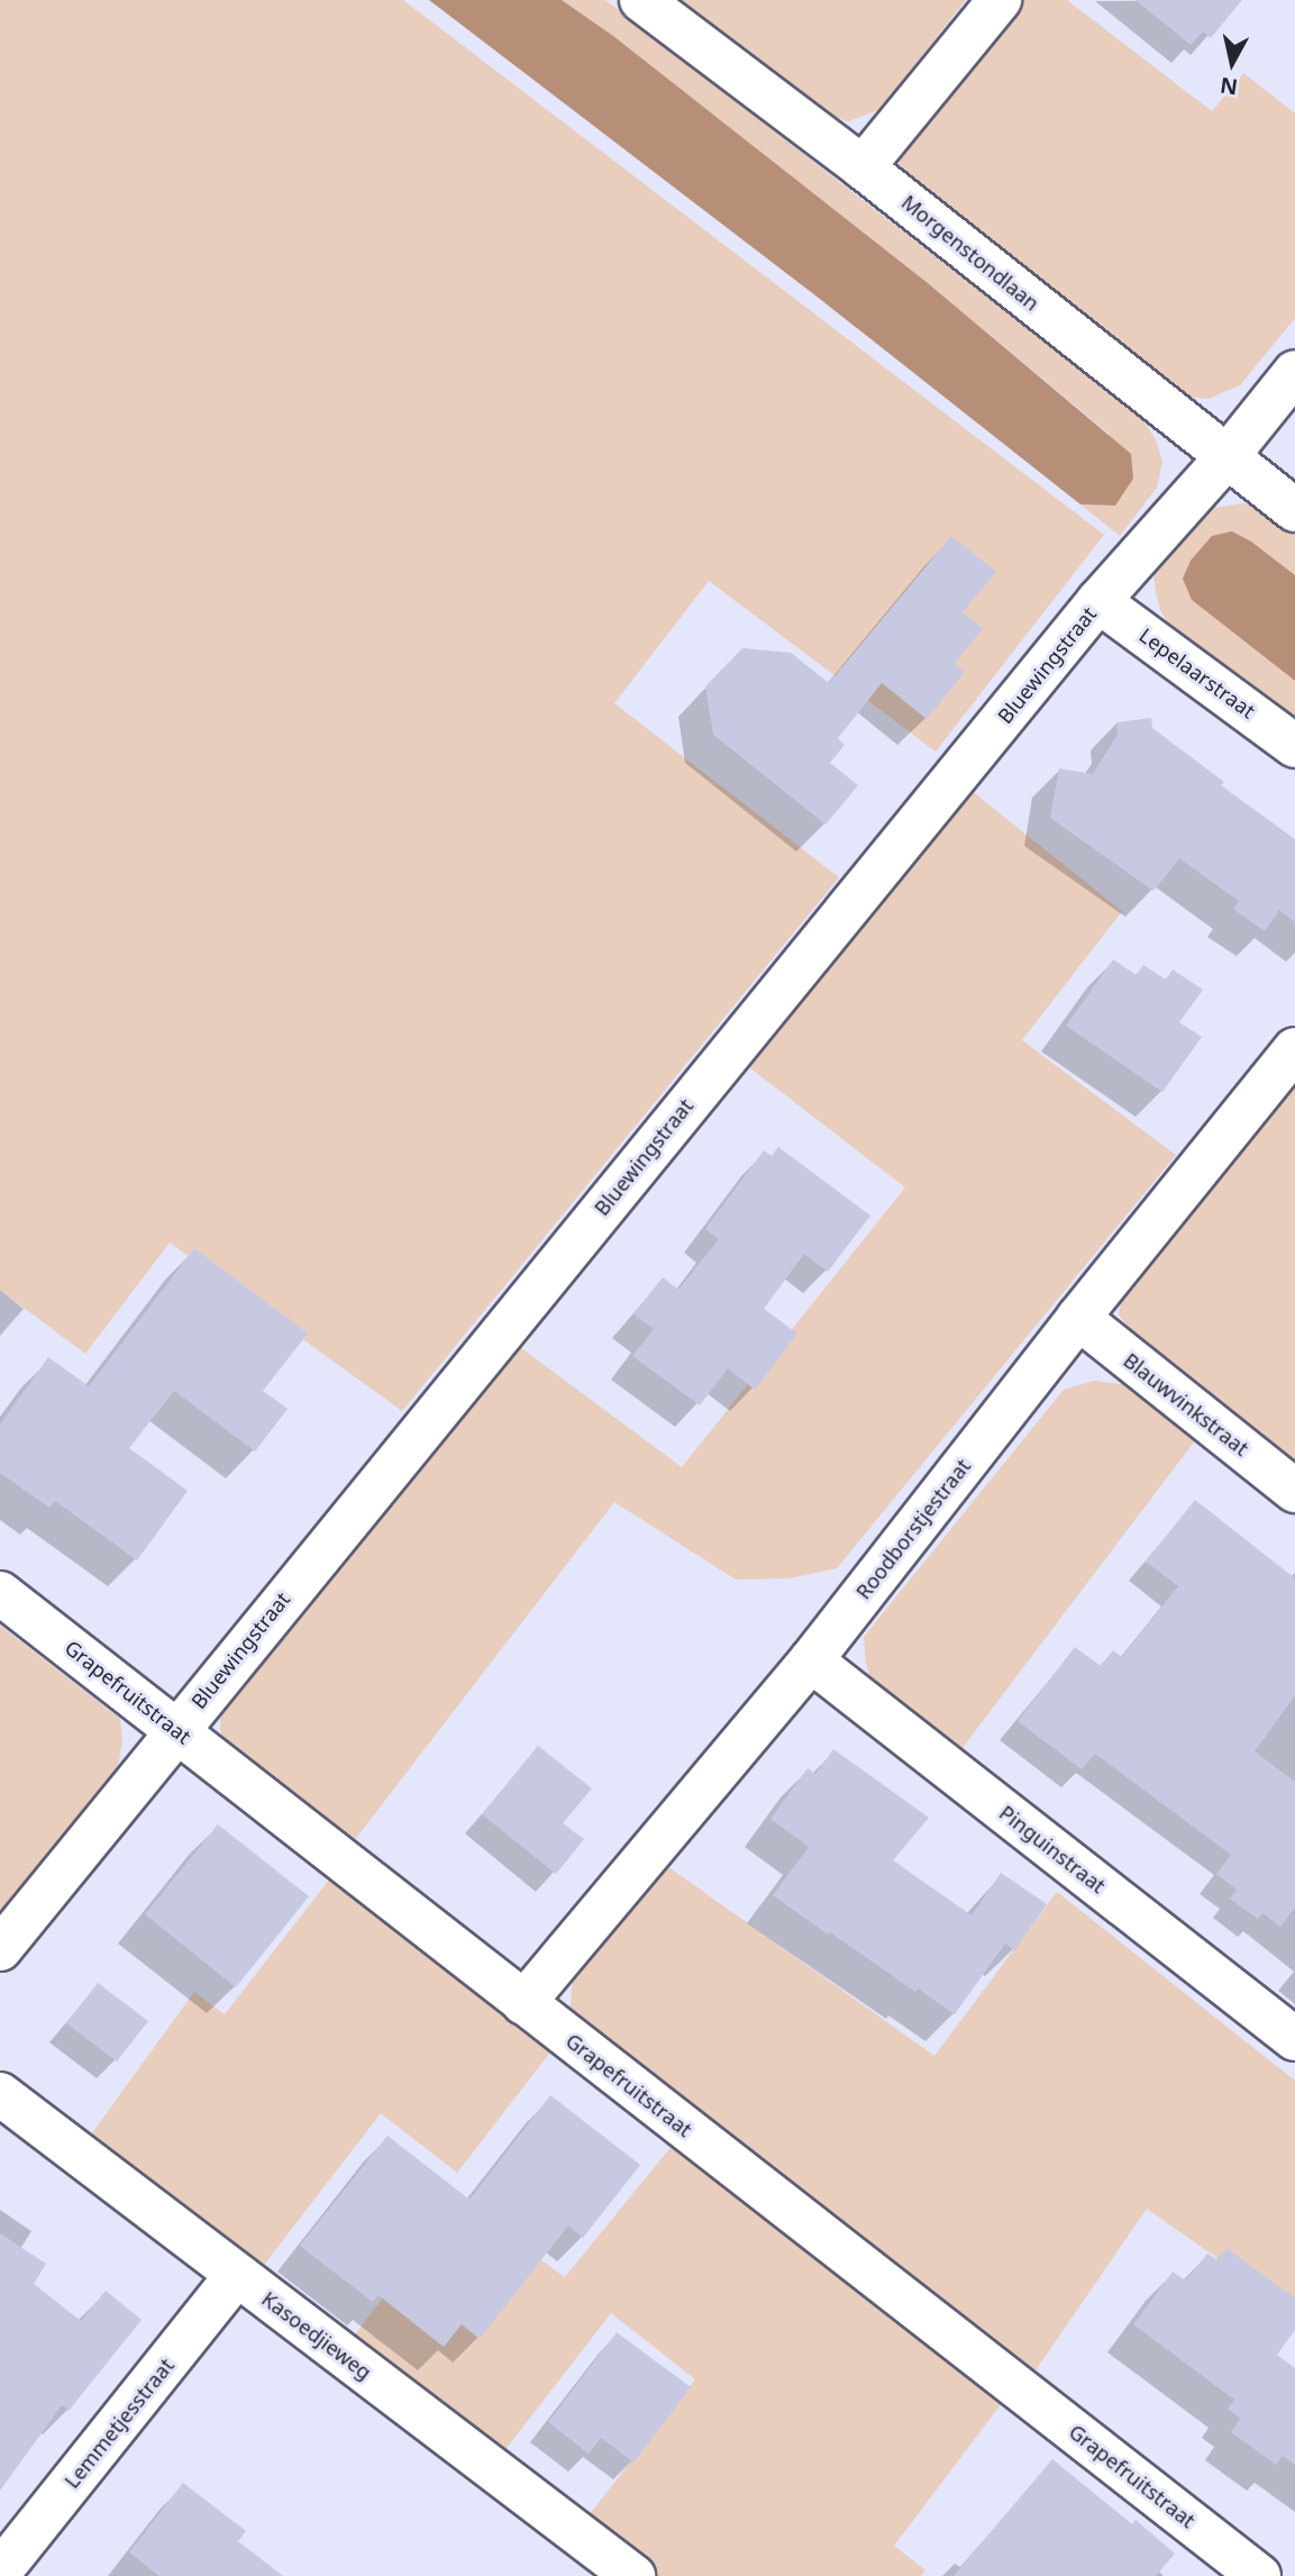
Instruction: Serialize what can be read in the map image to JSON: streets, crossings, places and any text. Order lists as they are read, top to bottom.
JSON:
{
  "streets": {
    "street": [
      "Morgenstondlaan",
      "Bluewingstraat",
      "Lepelaarstraat",
      "Blauwvinkstraat",
      "Roodborstjestraat",
      "Grapefruitstraat",
      "Pinguinstraat",
      "Kasoedjieweg",
      "Lemmetjesstraat"
    ]
  },
  "crossings": [
    ["Morgenstondlaan", "Bluewingstraat"],
    ["Bluewingstraat", "Lepelaarstraat"],
    ["Bluewingstraat", "Grapefruitstraat"],
    ["Blauwvinkstraat", "Roodborstjestraat"],
    ["Roodborstjestraat", "Grapefruitstraat"],
    ["Roodborstjestraat", "Pinguinstraat"],
    ["Kasoedjieweg", "Lemmetjesstraat"]
  ],
  "north": "bottom"
}
